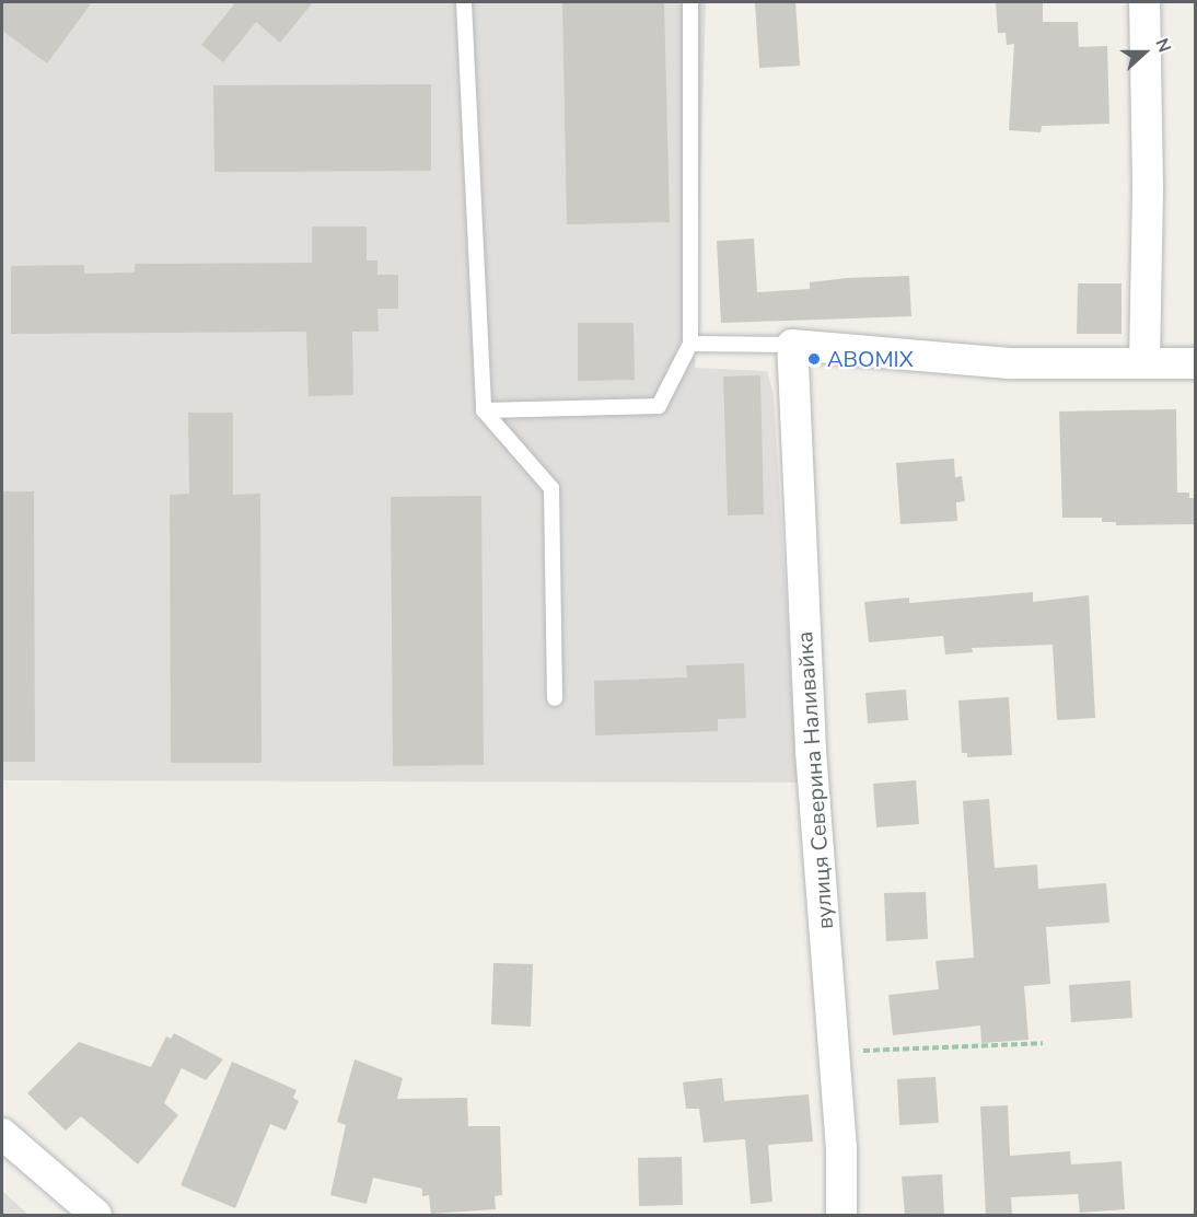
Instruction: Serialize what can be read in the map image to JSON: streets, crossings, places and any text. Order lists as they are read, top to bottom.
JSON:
{
  "streets": {
    "street": ["вулиця Северина Наливайка"]
  },
  "places": ["ABOMIX"],
  "north": "right"
}
